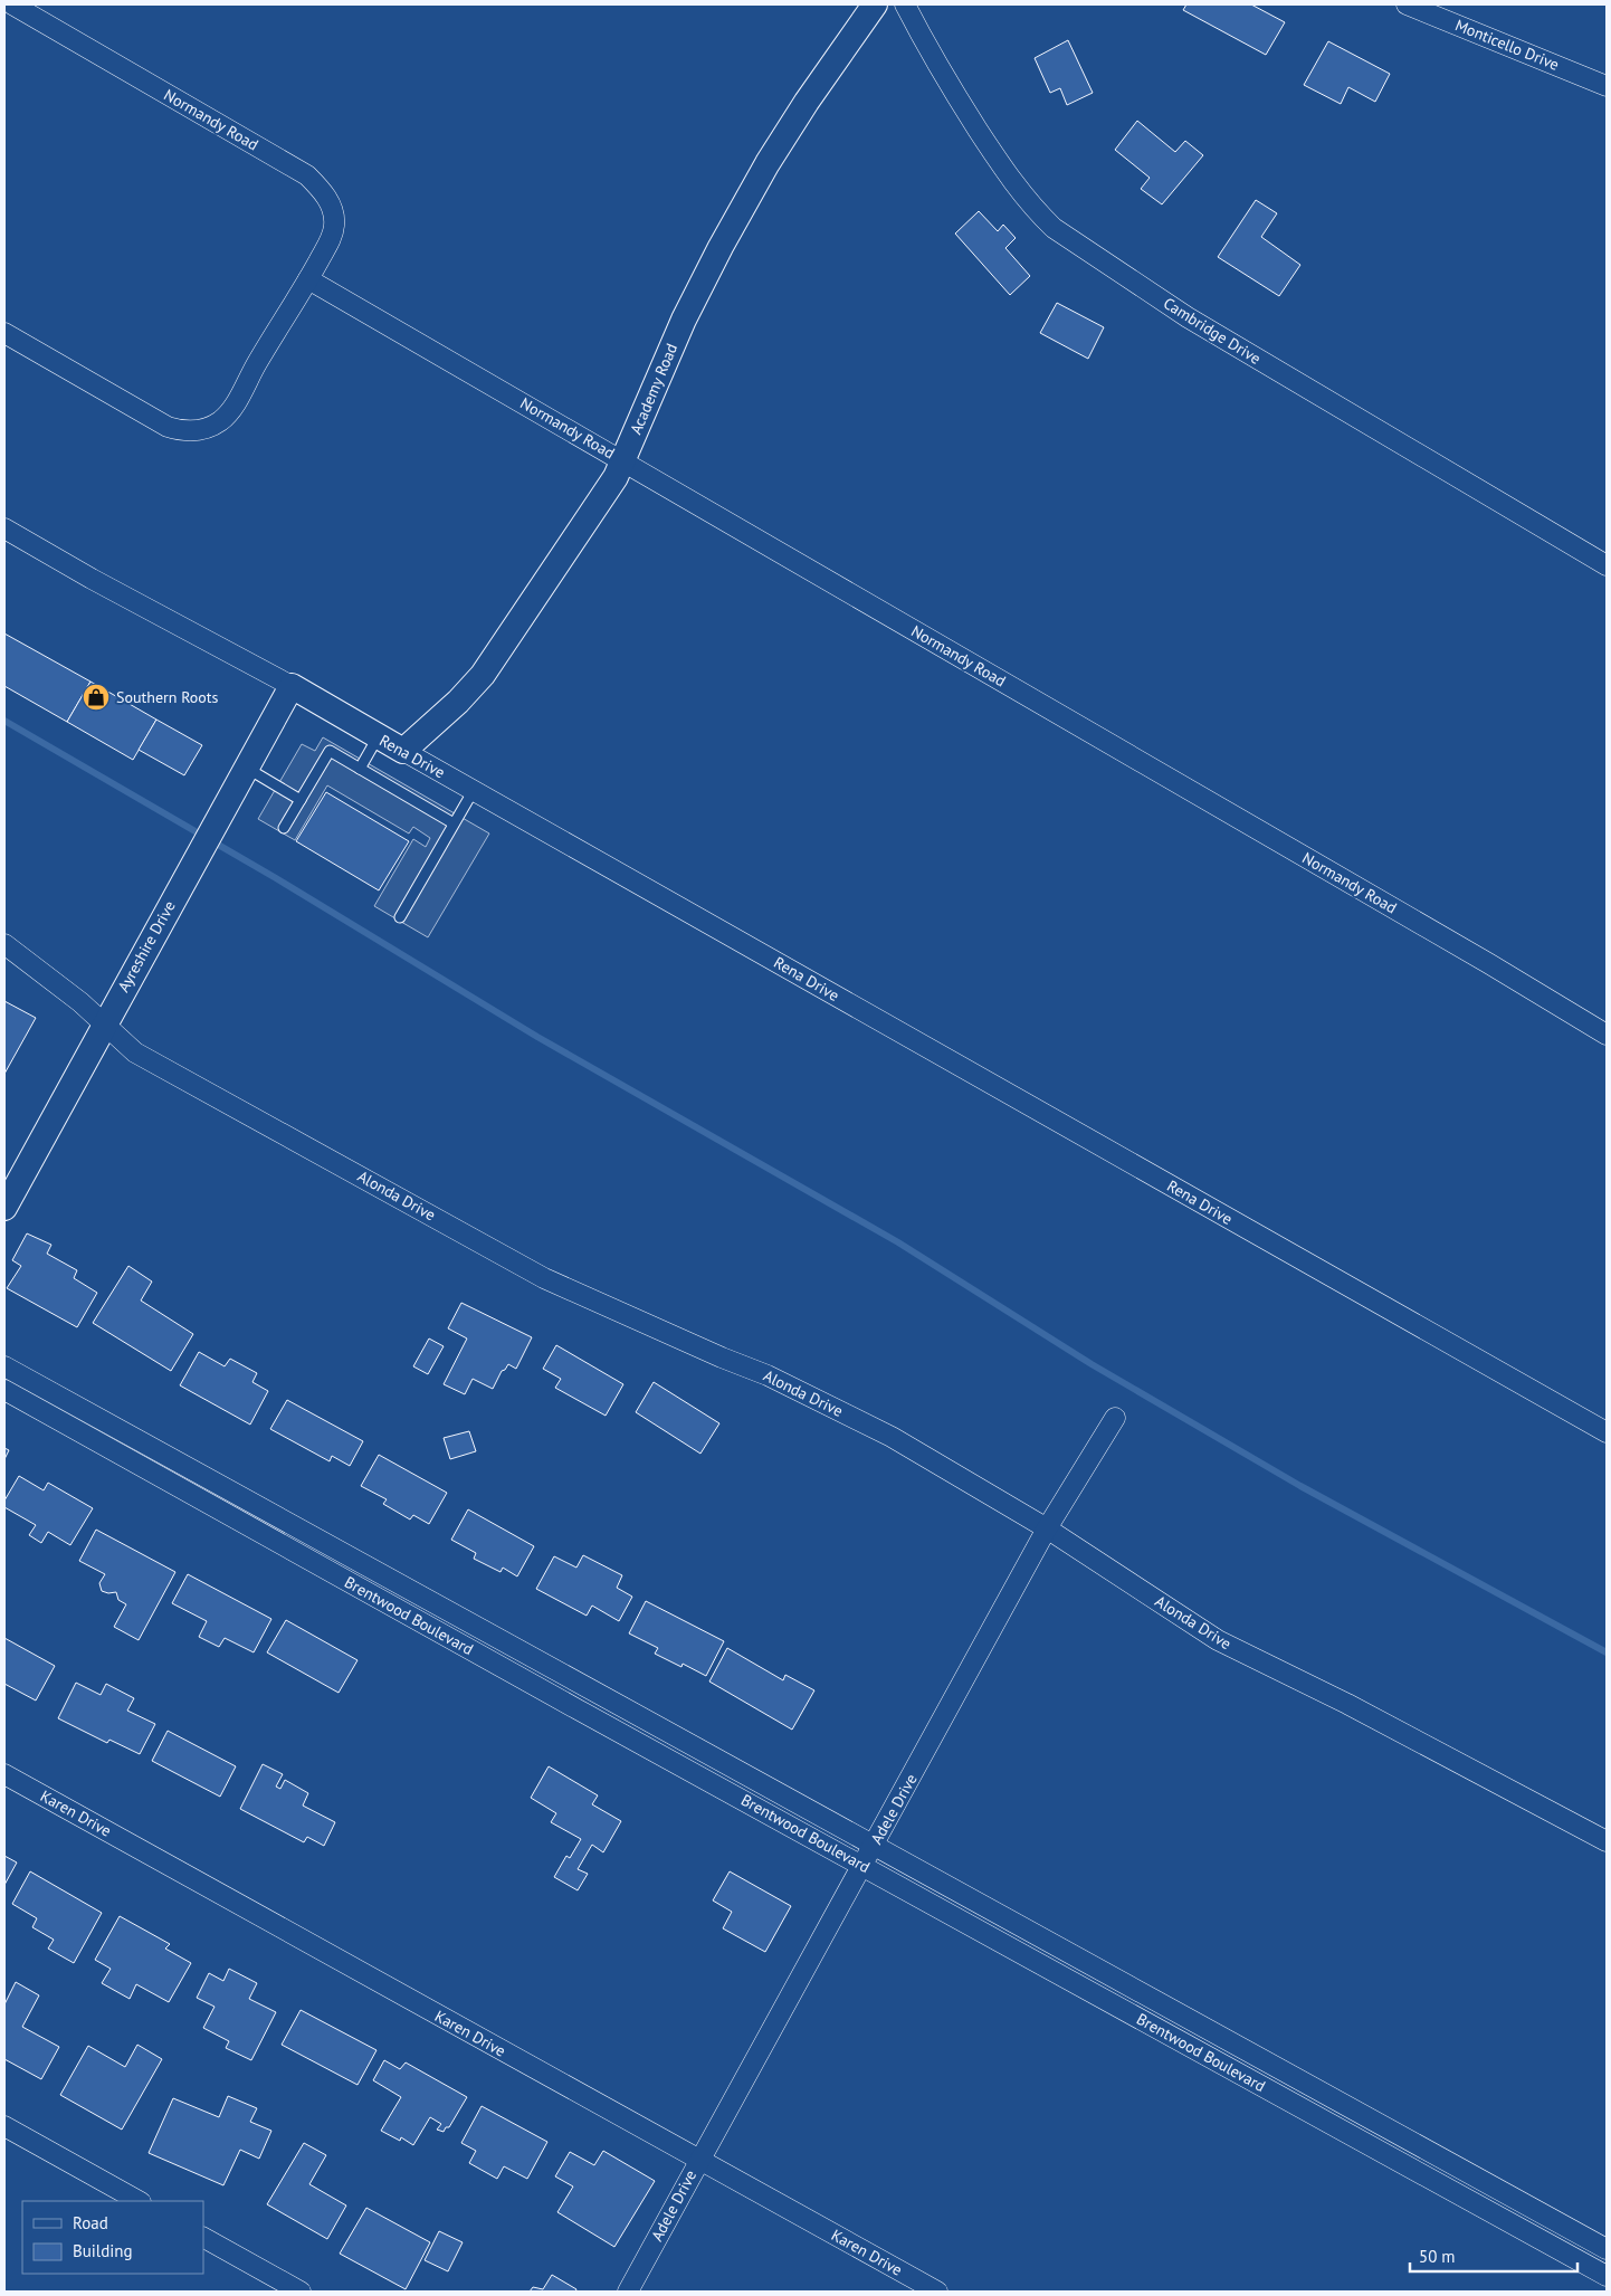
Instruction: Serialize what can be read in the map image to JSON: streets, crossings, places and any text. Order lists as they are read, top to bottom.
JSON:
{
  "streets": {
    "street": [
      "Monticello Drive",
      "Normandy Road",
      "Cambridge Drive",
      "Academy Road",
      "Rena Drive",
      "Ayreshire Drive",
      "Alonda Drive",
      "Brentwood Boulevard",
      "Adele Drive",
      "Karen Drive"
    ]
  },
  "crossings": [
    ["Normandy Road", "Academy Road"],
    ["Academy Road", "Rena Drive"],
    ["Rena Drive", "Ayreshire Drive"],
    ["Ayreshire Drive", "Alonda Drive"],
    ["Alonda Drive", "Adele Drive"],
    ["Brentwood Boulevard", "Adele Drive"],
    ["Adele Drive", "Karen Drive"]
  ],
  "places": {
    "shop": ["Southern Roots"]
  },
  "legend": ["Road", "Building"],
  "scale_bar": "50 m"
}
